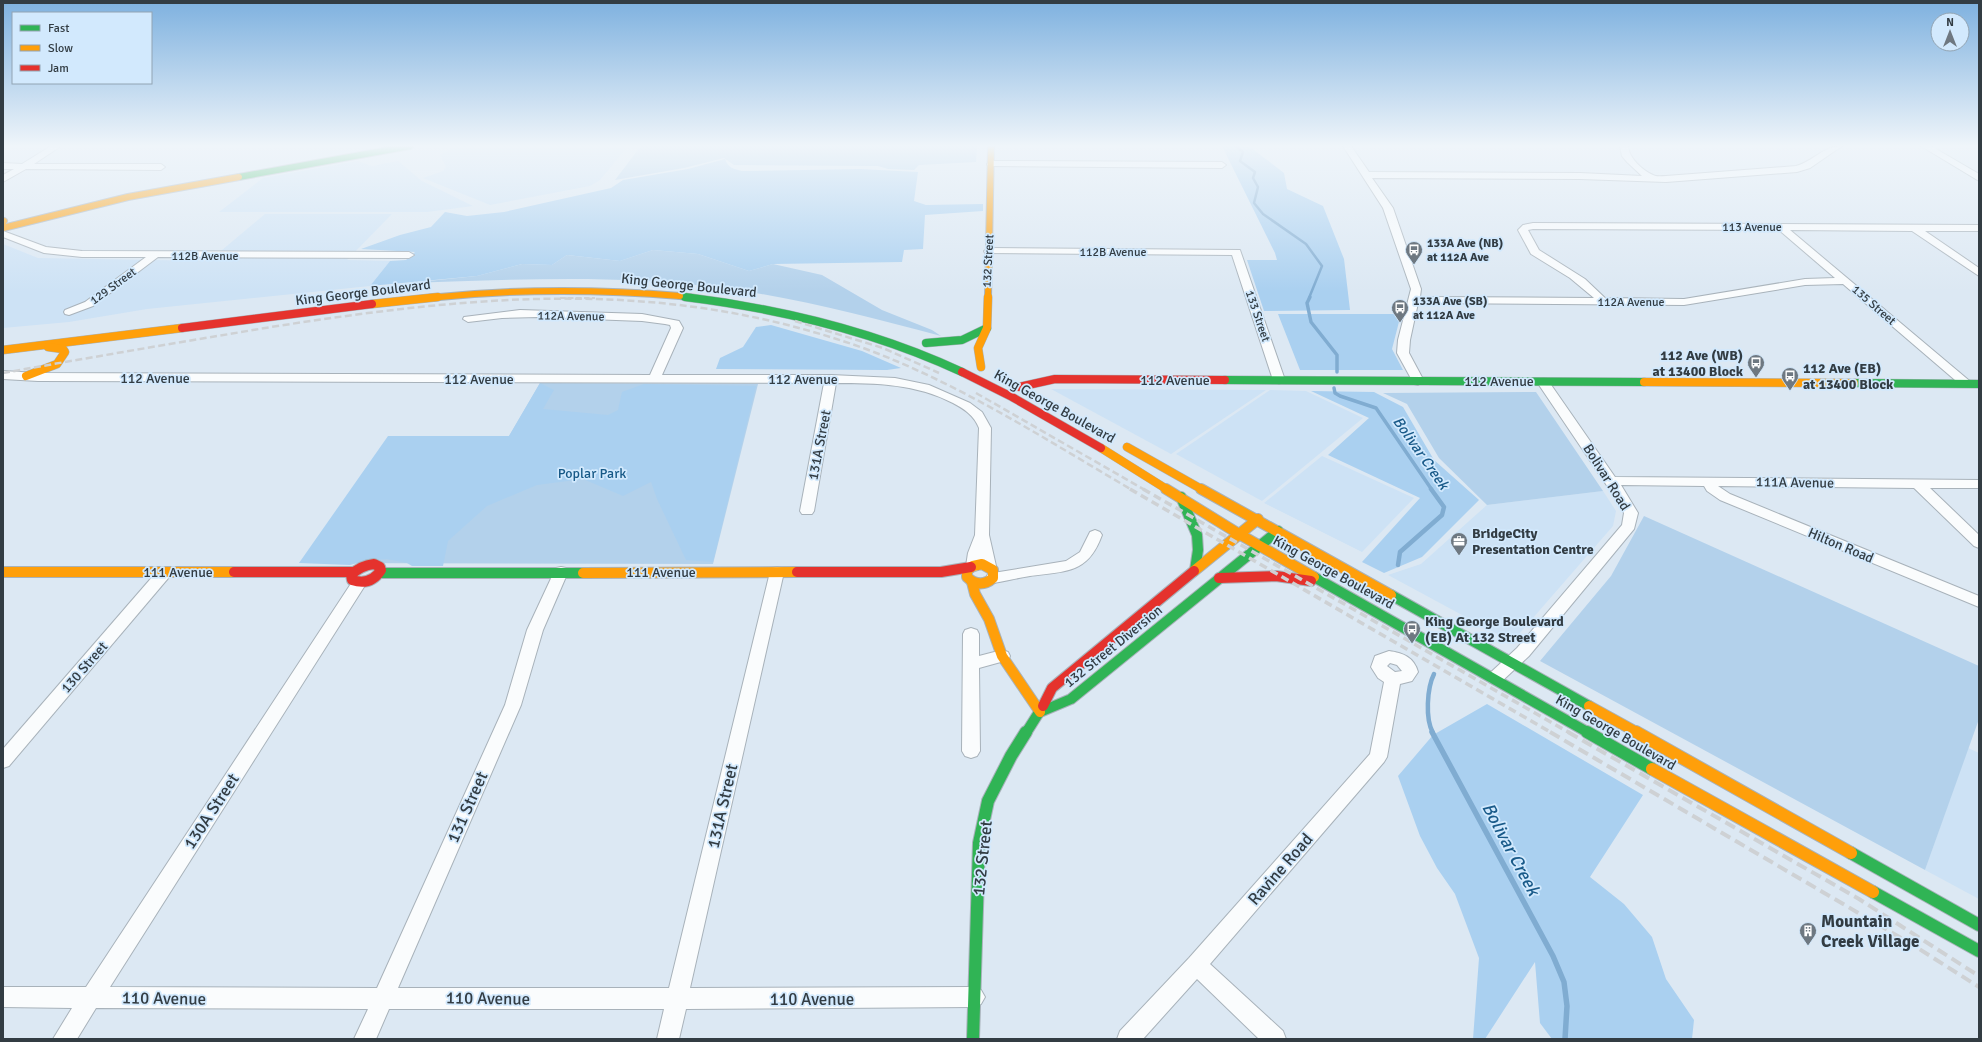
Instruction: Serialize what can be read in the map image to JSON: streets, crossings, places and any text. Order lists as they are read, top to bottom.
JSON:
{
  "streets": {
    "main road": [
      "132 Street",
      "King George Boulevard",
      "112 Avenue",
      "111 Avenue",
      "132 Street Diversion"
    ],
    "street": [
      "113 Avenue",
      "112B Avenue",
      "129 Street",
      "112A Avenue",
      "135 Street",
      "133 Street",
      "131A Street",
      "Bolivar Road",
      "111A Avenue",
      "Hilton Road",
      "130 Street",
      "131 Street",
      "130A Street",
      "Ravine Road",
      "110 Avenue"
    ]
  },
  "crossings": [
    ["113 Avenue", "112A Avenue"],
    ["113 Avenue", "135 Street"],
    ["112B Avenue", "132 Street"],
    ["112B Avenue", "129 Street"],
    ["112B Avenue", "133 Street"],
    ["132 Street", "King George Boulevard"],
    ["132 Street", "132 Street Diversion"],
    ["132 Street", "110 Avenue"],
    ["King George Boulevard", "112 Avenue"],
    ["King George Boulevard", "Bolivar Road"],
    ["King George Boulevard", "132 Street Diversion"],
    ["112A Avenue", "135 Street"],
    ["112A Avenue", "112 Avenue"],
    ["135 Street", "112 Avenue"],
    ["133 Street", "112 Avenue"],
    ["112 Avenue", "131A Street"],
    ["112 Avenue", "Bolivar Road"],
    ["131A Street", "111 Avenue"],
    ["131A Street", "110 Avenue"],
    ["Bolivar Road", "111A Avenue"],
    ["111A Avenue", "Hilton Road"],
    ["111 Avenue", "130 Street"],
    ["111 Avenue", "131 Street"],
    ["111 Avenue", "130A Street"],
    ["131 Street", "110 Avenue"],
    ["130A Street", "110 Avenue"]
  ],
  "water": ["Bolivar Creek"],
  "parks": ["Poplar Park"],
  "places": {
    "bus stop": [
      "133A Ave (NB) at 112A Ave",
      "133A Ave (SB) at 112A Ave",
      "112 Ave (WB) at 13400 Block",
      "112 Ave (EB) at 13400 Block",
      "King George Boulevard (EB) At 132 Street"
    ],
    "office": ["BridgeCity Presentation Centre"],
    "building": ["Mountain Creek Village"]
  },
  "legend": ["Fast", "Slow", "Jam"],
  "north": "top"
}
